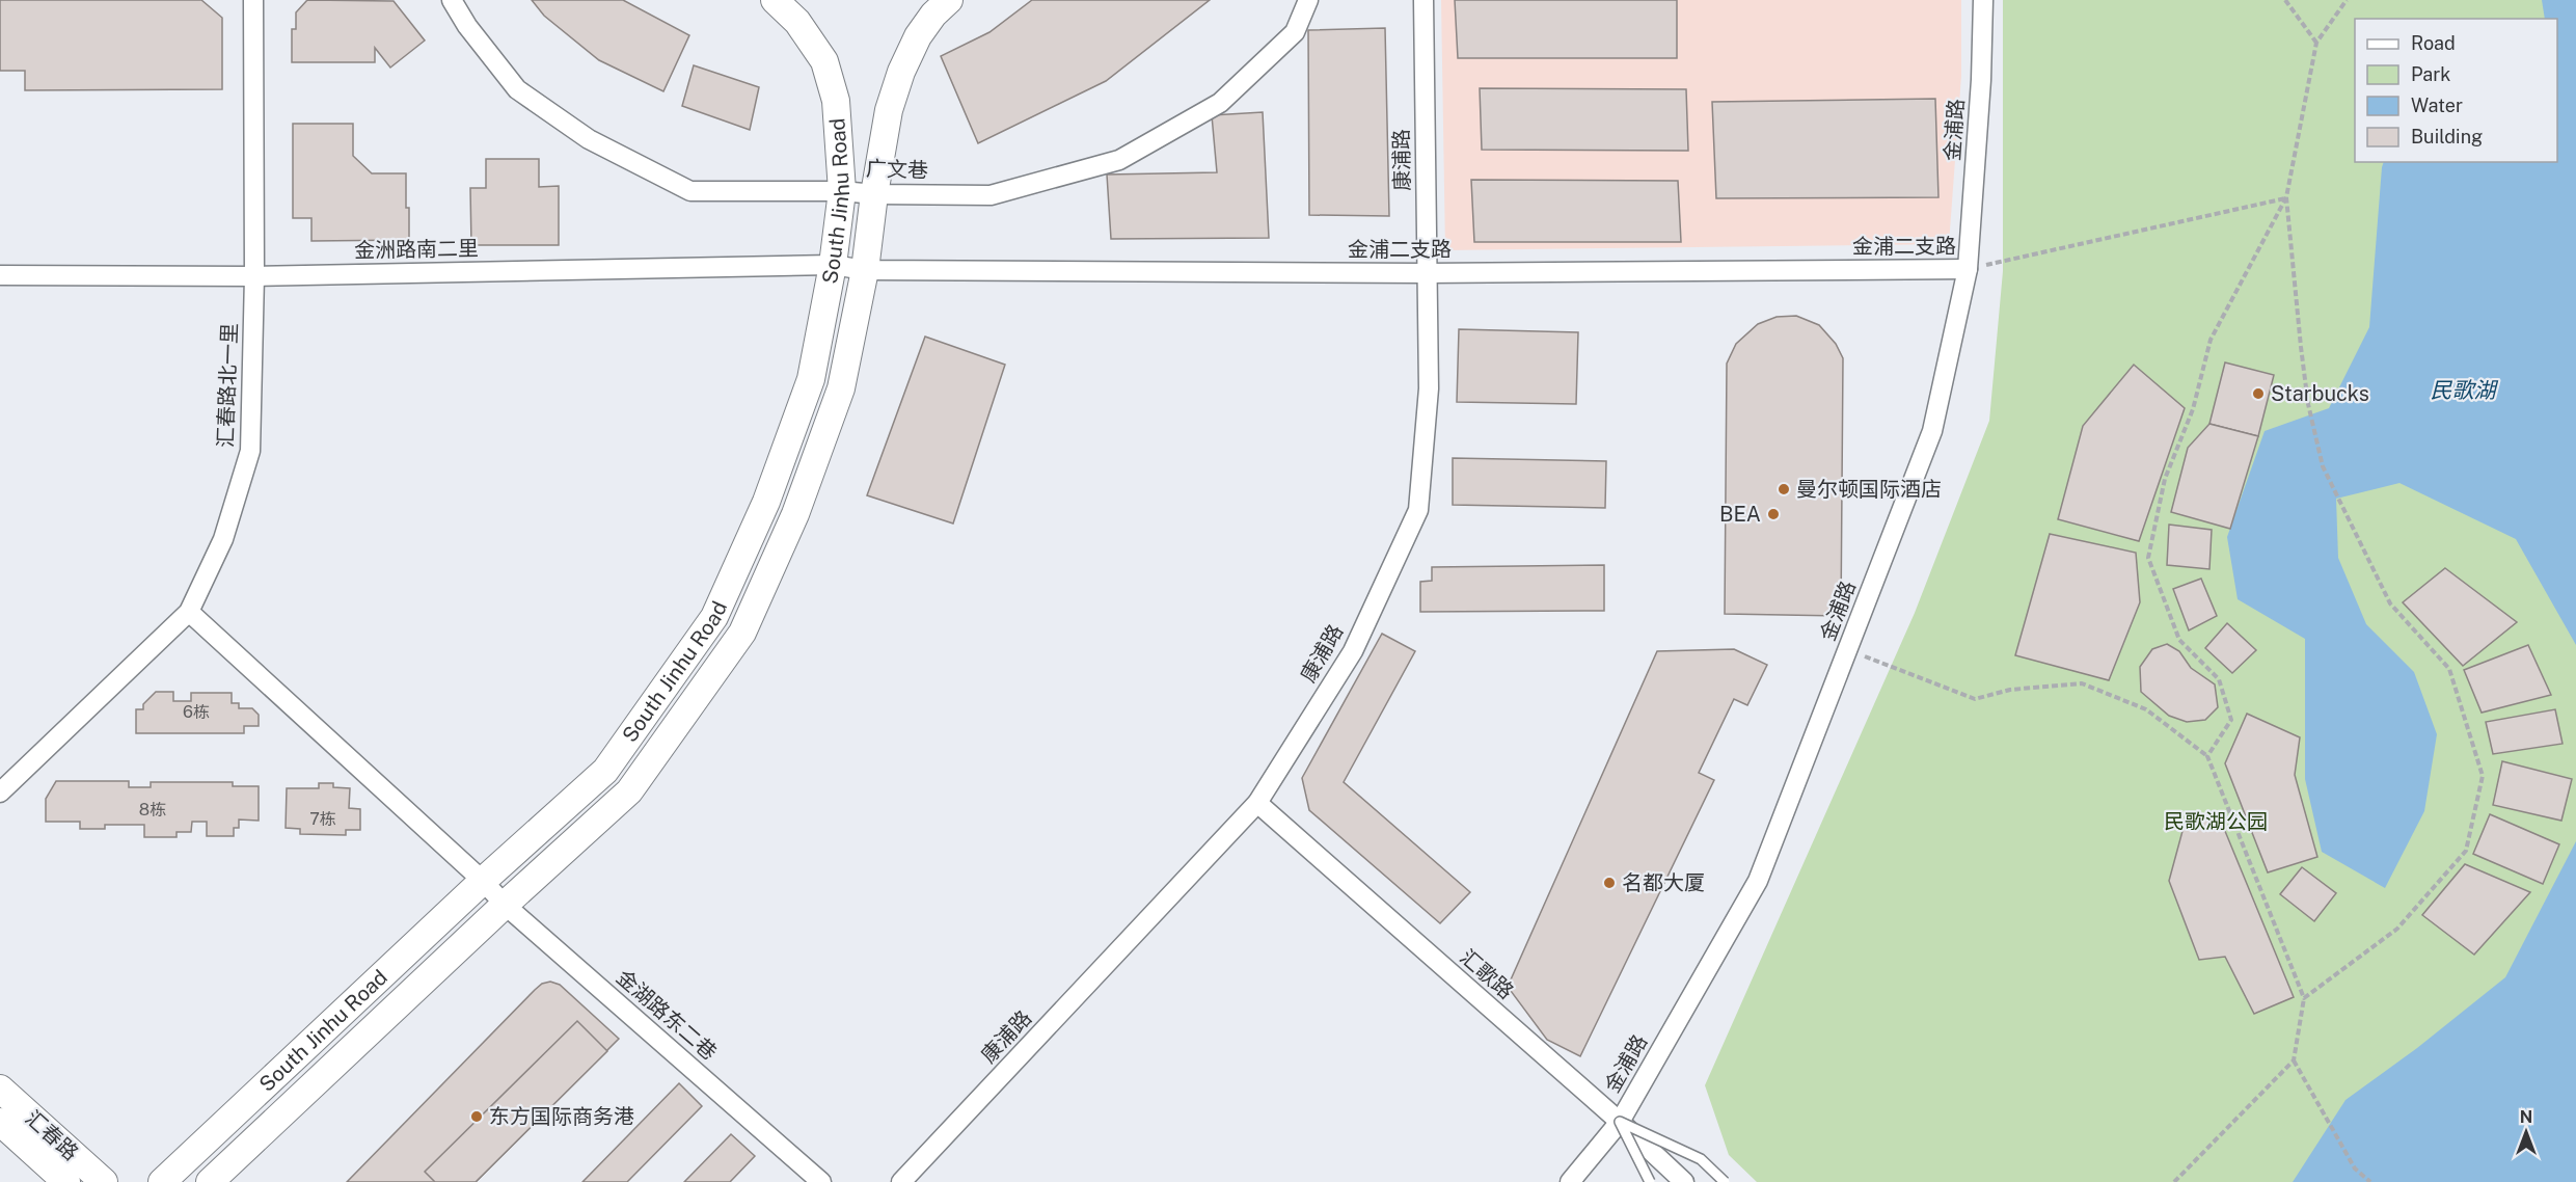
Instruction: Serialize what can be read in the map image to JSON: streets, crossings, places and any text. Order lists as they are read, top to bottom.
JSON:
{
  "streets": {
    "main road": ["South Jinhu Road", "汇春路"],
    "street": [
      "金浦路",
      "康浦路",
      "广文巷",
      "金浦二支路",
      "金洲路南二里",
      "汇春路北一里",
      "汇歌路",
      "金湖路东二巷"
    ]
  },
  "crossings": [
    ["金浦路", "金浦二支路"],
    ["金浦路", "汇歌路"],
    ["康浦路", "金浦二支路"],
    ["康浦路", "汇歌路"],
    ["广文巷", "South Jinhu Road"],
    ["South Jinhu Road", "金浦二支路"],
    ["South Jinhu Road", "金洲路南二里"],
    ["South Jinhu Road", "金湖路东二巷"],
    ["金浦二支路", "金洲路南二里"],
    ["金洲路南二里", "汇春路北一里"],
    ["汇春路北一里", "金湖路东二巷"]
  ],
  "water": ["民歌湖"],
  "parks": ["民歌湖公园"],
  "places": [
    "Starbucks",
    "曼尔顿国际酒店",
    "BEA",
    "名都大厦",
    "东方国际商务港"
  ],
  "house_numbers": ["6栋", "8栋", "7栋"],
  "legend": [
    "Road",
    "Park",
    "Water",
    "Building"
  ],
  "north": "top"
}
